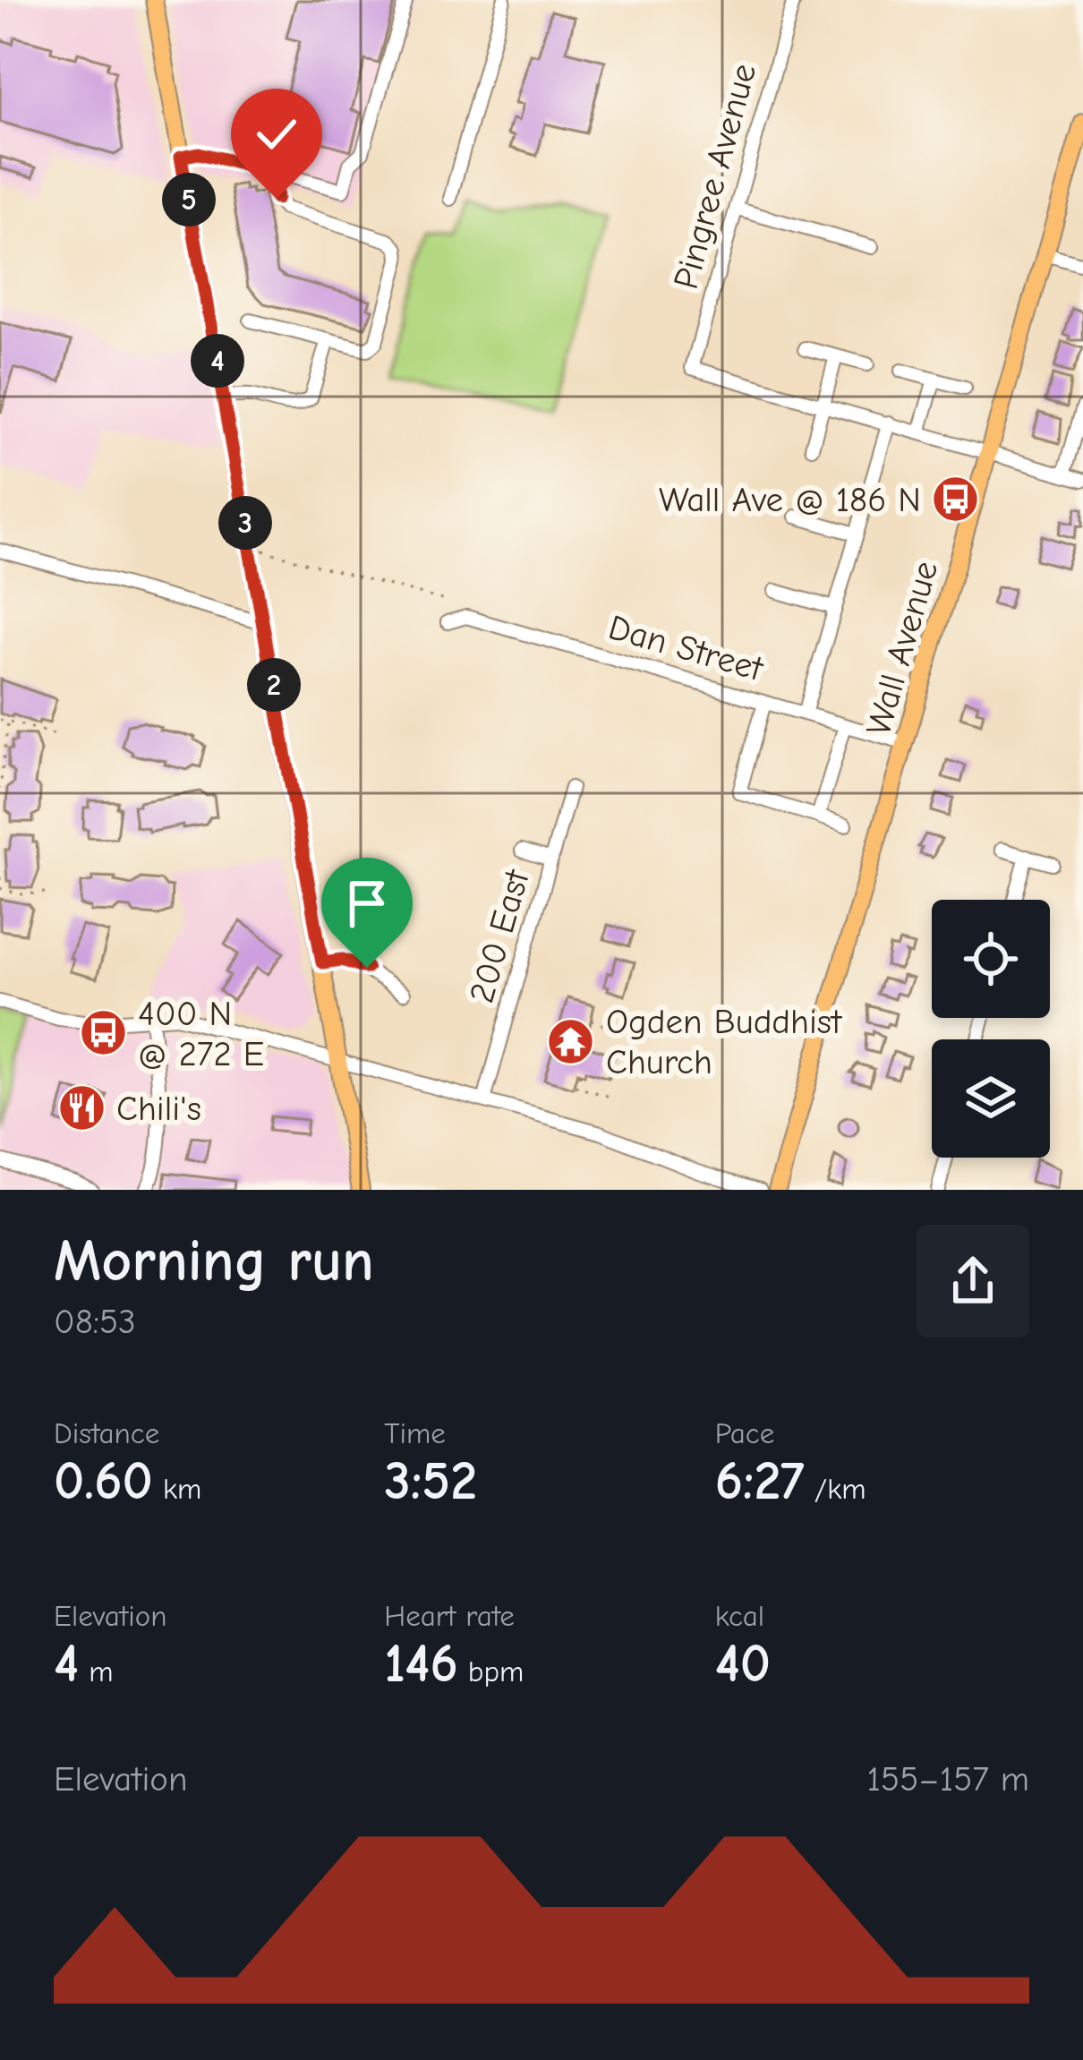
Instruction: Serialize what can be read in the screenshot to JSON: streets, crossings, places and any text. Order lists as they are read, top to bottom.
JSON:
{
  "streets": {
    "main road": ["Wall Avenue"],
    "street": ["Pingree Avenue", "Dan Street", "200 East"]
  },
  "crossings": [
    ["Dan Street", "Wall Avenue"]
  ],
  "places": {
    "bus stop": ["Wall Ave @ 186 N", "400 N @ 272 E"],
    "temple": ["Ogden Buddhist Church"],
    "restaurant": ["Chili's"]
  },
  "page": {
    "pins": [
      "5",
      "4",
      "3",
      "2"
    ],
    "heading": ["Morning run", "08:53"],
    "stats": [
      ["Distance", "0.60 km"],
      ["Time", "3:52"],
      ["Pace", "6:27 /km"],
      ["Elevation", "4 m"],
      ["Heart rate", "146 bpm"],
      ["kcal", "40"]
    ],
    "chart": ["Elevation", "155–157 m"]
  }
}
